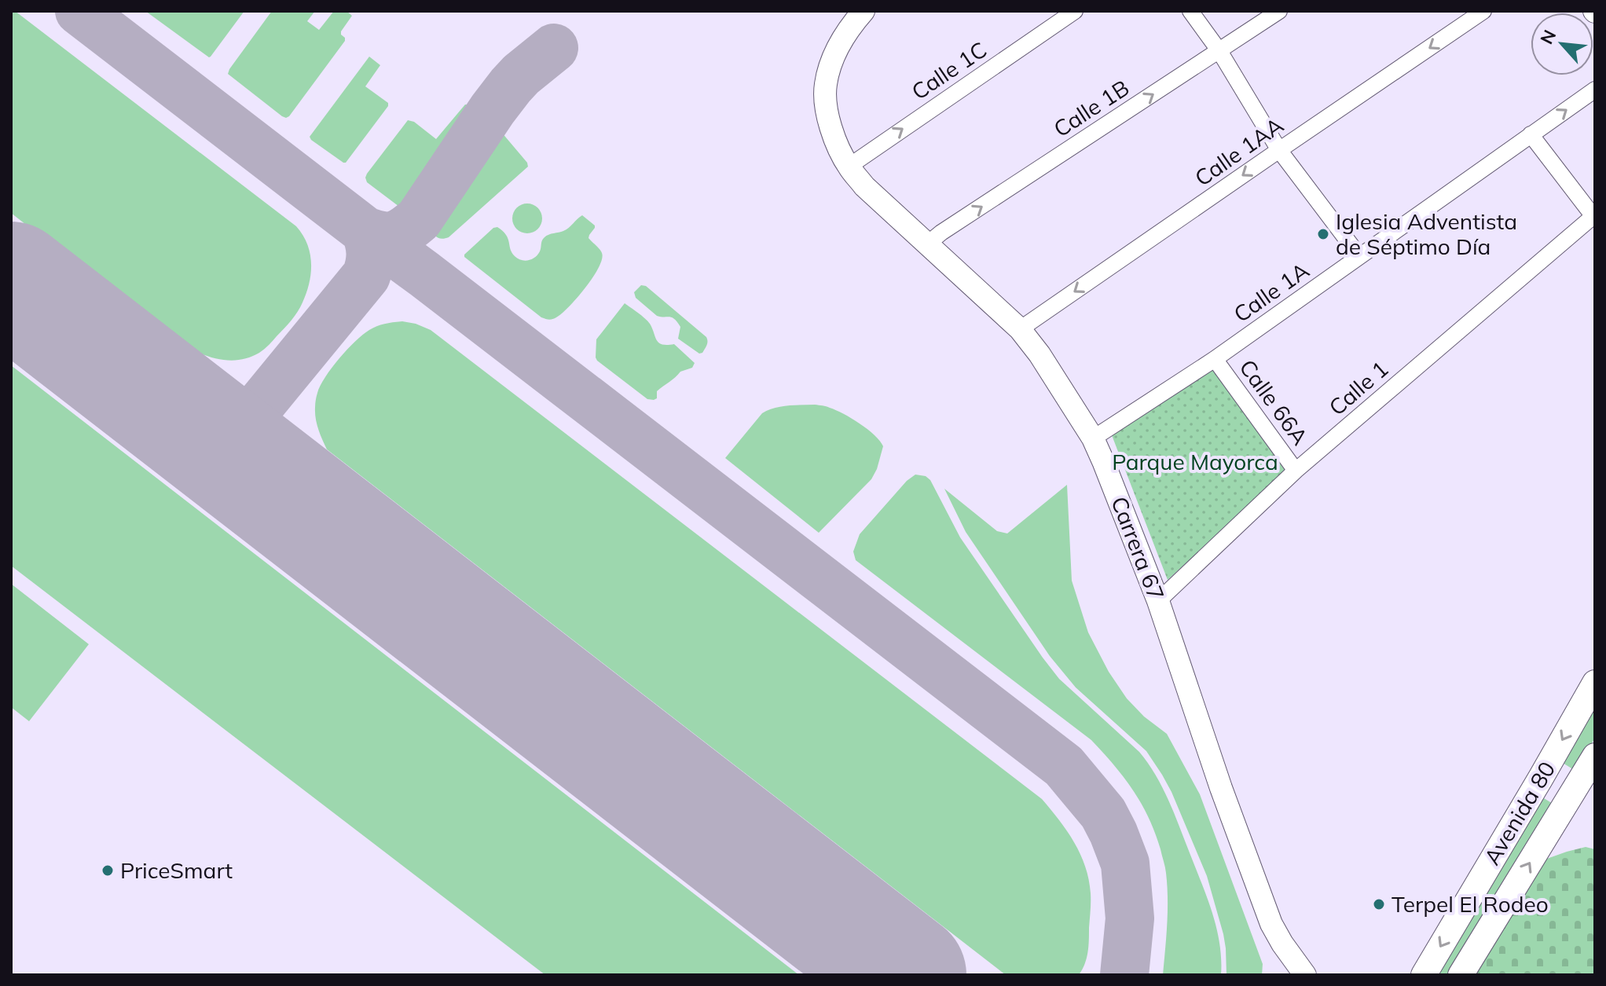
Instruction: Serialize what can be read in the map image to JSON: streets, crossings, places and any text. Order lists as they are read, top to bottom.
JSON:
{
  "streets": {
    "main road": ["Avenida 80"],
    "street": [
      "Calle 1C",
      "Calle 1B",
      "Calle 1AA",
      "Calle 1A",
      "Calle 1",
      "Calle 66A",
      "Carrera 67"
    ]
  },
  "crossings": [
    ["Calle 1C", "Carrera 67"],
    ["Calle 1B", "Carrera 67"],
    ["Calle 1AA", "Carrera 67"],
    ["Calle 1A", "Calle 66A"],
    ["Calle 1A", "Carrera 67"],
    ["Calle 1", "Calle 66A"],
    ["Calle 1", "Carrera 67"]
  ],
  "one_way": ["Calle 1C", "Calle 1B", "Calle 1AA"],
  "parks": ["Parque Mayorca"],
  "places": ["Iglesia Adventista de Séptimo Día", "PriceSmart", "Terpel El Rodeo"],
  "north": "top left"
}
